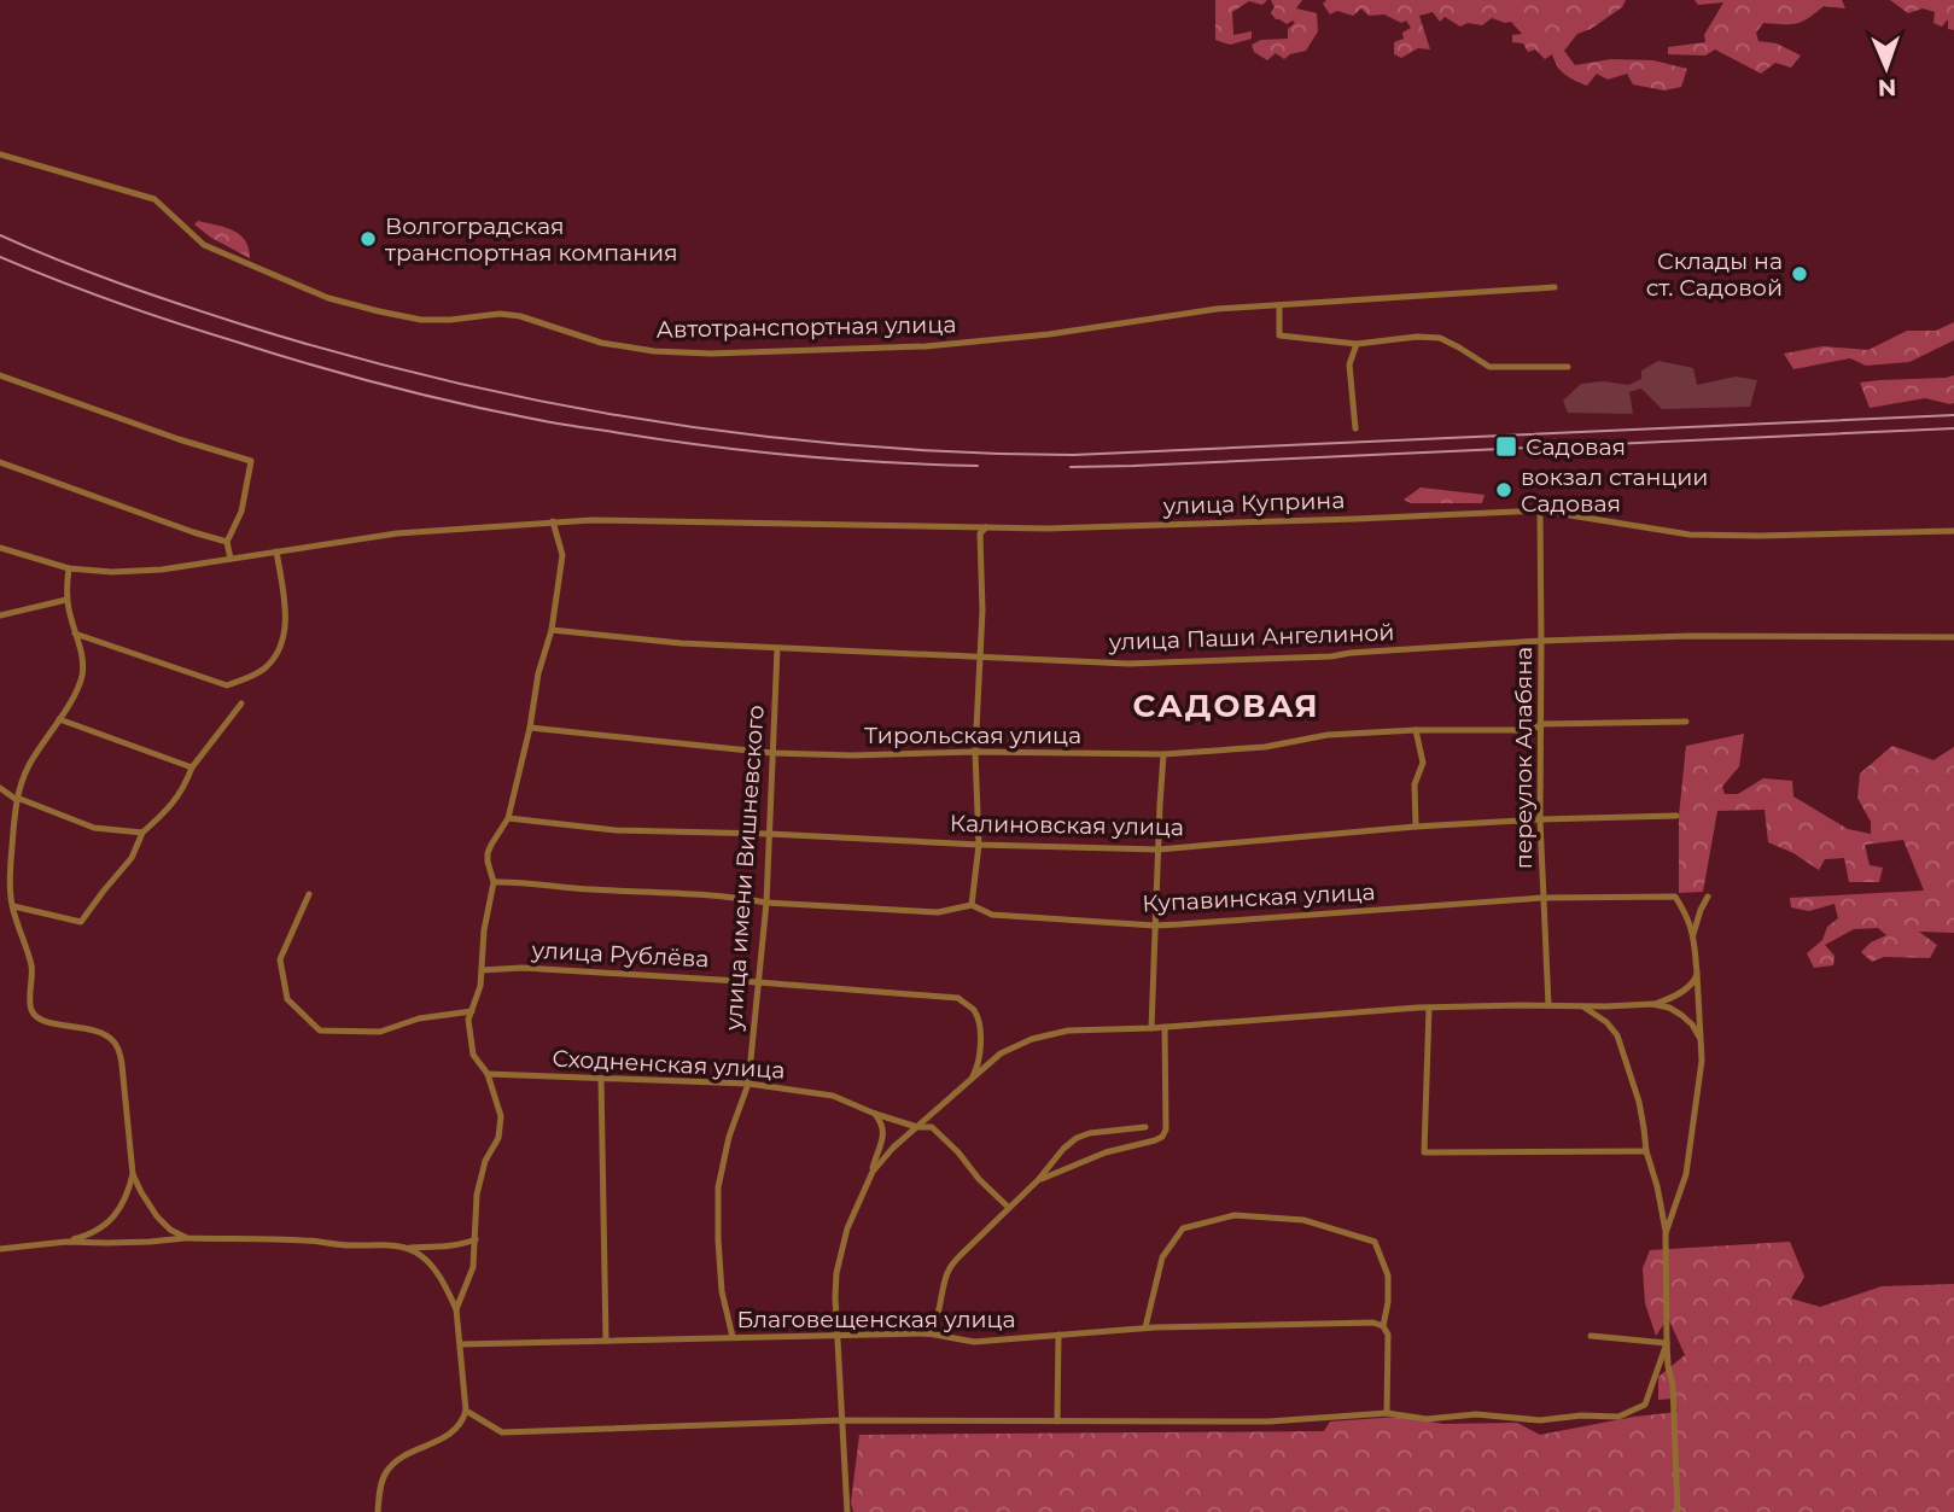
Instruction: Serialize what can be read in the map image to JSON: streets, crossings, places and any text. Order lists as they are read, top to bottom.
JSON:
{
  "streets": {
    "street": [
      "Автотранспортная улица",
      "улица Куприна",
      "улица Паши Ангелиной",
      "Тирольская улица",
      "переулок Алабяна",
      "Калиновская улица",
      "улица имени Вишневского",
      "Купавинская улица",
      "улица Рублёва",
      "Сходненская улица",
      "Благовещенская улица"
    ]
  },
  "crossings": [
    ["улица Куприна", "переулок Алабяна"],
    ["улица Паши Ангелиной", "переулок Алабяна"],
    ["улица Паши Ангелиной", "улица имени Вишневского"],
    ["Тирольская улица", "переулок Алабяна"],
    ["Тирольская улица", "улица имени Вишневского"],
    ["переулок Алабяна", "Калиновская улица"],
    ["переулок Алабяна", "Купавинская улица"],
    ["Калиновская улица", "улица имени Вишневского"],
    ["улица имени Вишневского", "Купавинская улица"],
    ["улица имени Вишневского", "улица Рублёва"],
    ["улица имени Вишневского", "Сходненская улица"],
    ["улица имени Вишневского", "Благовещенская улица"]
  ],
  "districts": ["САДОВАЯ"],
  "places": {
    "other": ["Волгоградская транспортная компания", "Склады на ст. Садовой", "вокзал станции Садовая"],
    "transit": ["Садовая"]
  },
  "north": "bottom"
}
